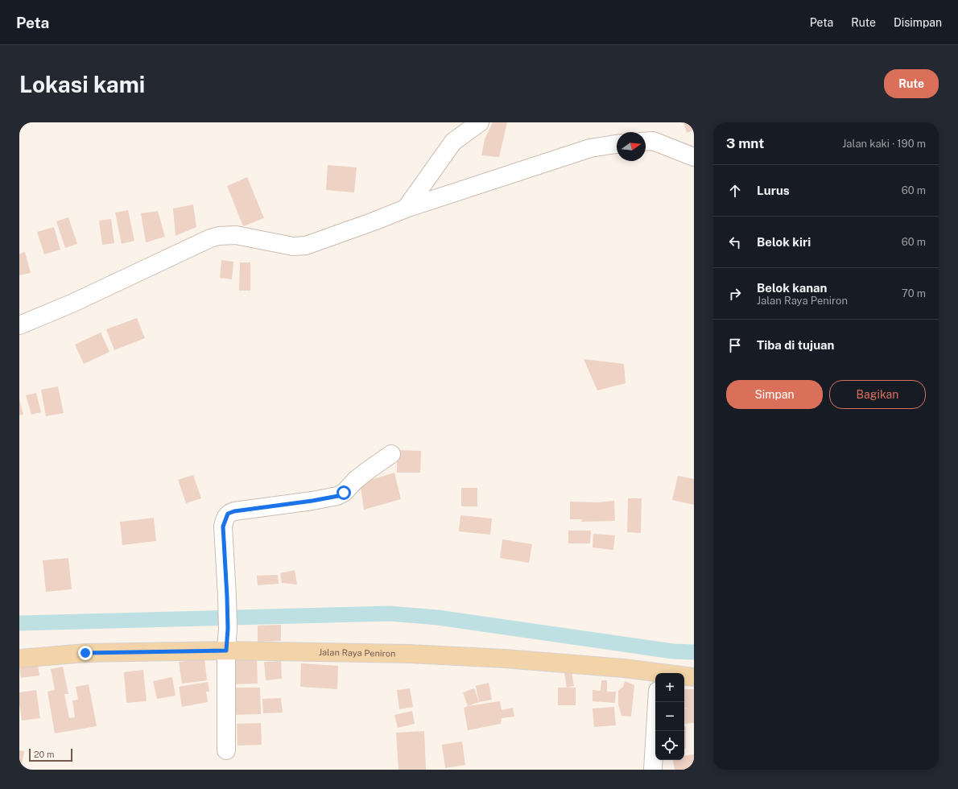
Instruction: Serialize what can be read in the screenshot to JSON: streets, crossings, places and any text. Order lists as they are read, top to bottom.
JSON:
{
  "streets": {
    "main road": ["Jalan Raya Peniron"]
  },
  "scale_bar": "20 m",
  "north": "right",
  "page": {
    "header": "Peta",
    "nav": ["Peta", "Rute", "Disimpan"],
    "buttons": [
      "Rute",
      ["Simpan", "Bagikan"]
    ],
    "title": "Lokasi kami",
    "heading": ["3 mnt", "Jalan kaki · 190 m"],
    "list": [
      ["Lurus", "60 m"],
      ["Belok kiri", "60 m"],
      ["Belok kanan", "Jalan Raya Peniron", "70 m"],
      "Tiba di tujuan"
    ],
    "map_buttons": ["+", "−"],
    "scale": "20 m"
  }
}
